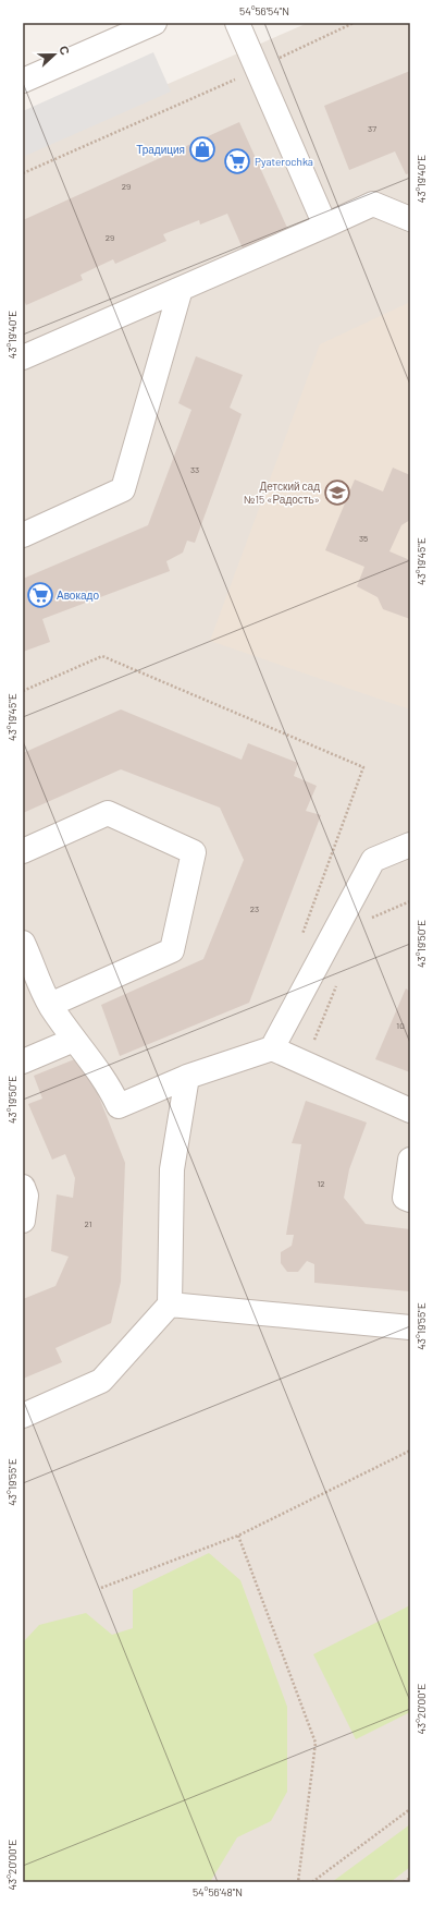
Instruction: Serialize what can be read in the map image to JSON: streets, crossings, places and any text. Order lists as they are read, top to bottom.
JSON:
{
  "places": {
    "shop": ["Традиция"],
    "supermarket": ["Pyaterochka", "Авокадо"],
    "school or university": ["Детский сад №15 «Радость»"]
  },
  "house_numbers": [
    "37",
    "29",
    "29",
    "33",
    "35",
    "23",
    "10",
    "12",
    "21"
  ],
  "north": "right",
  "coordinates": [
    "54°56'54\"N",
    "43°19'40\"E",
    "43°19'45\"E",
    "43°19'50\"E",
    "43°19'55\"E",
    "43°20'00\"E",
    "54°56'48\"N"
  ]
}
